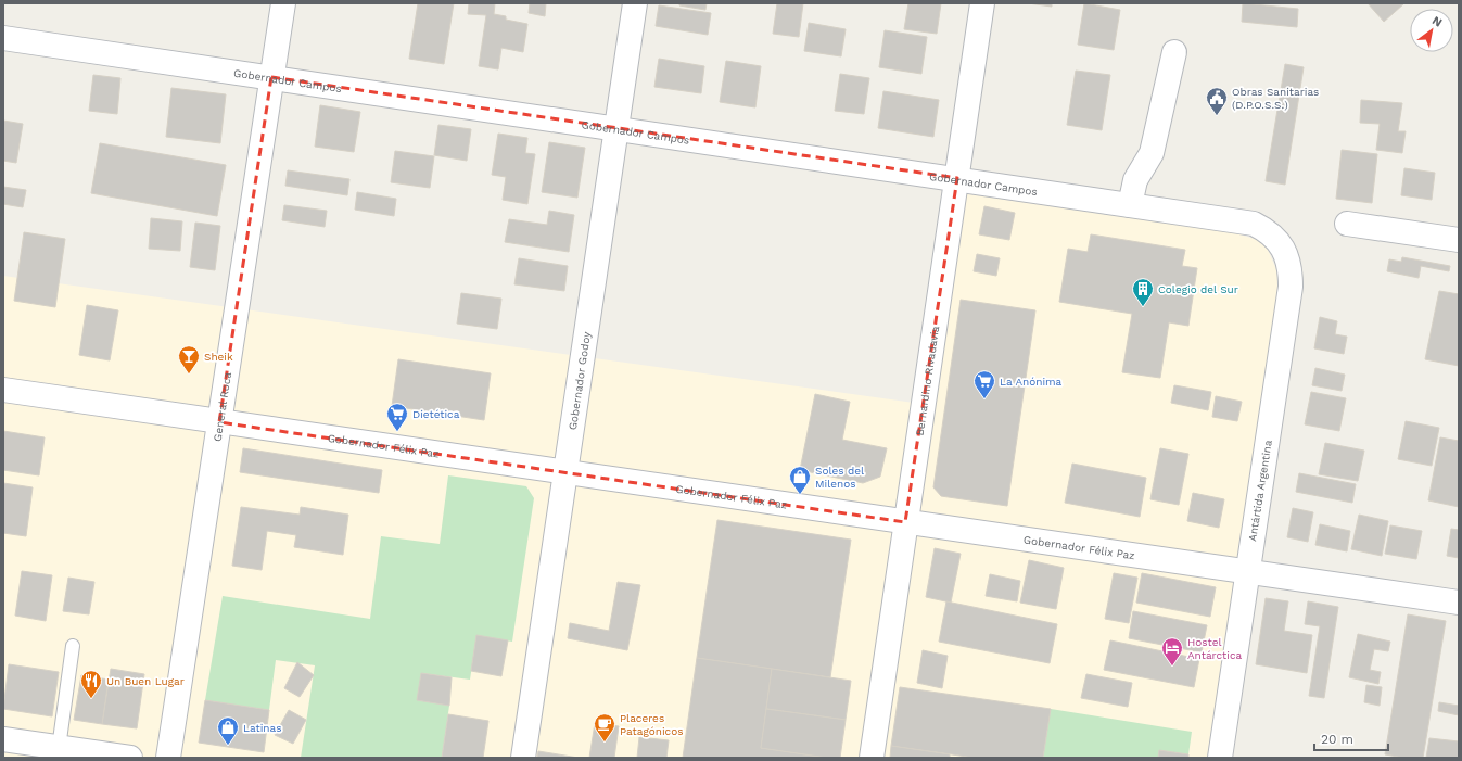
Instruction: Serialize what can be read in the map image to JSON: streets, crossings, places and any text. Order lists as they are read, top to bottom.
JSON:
{
  "streets": {
    "street": [
      "Gobernador Campos",
      "Bernardino Rivadavia",
      "Gobernador Godoy",
      "General Roca",
      "Gobernador Félix Paz",
      "Antártida Argentina"
    ]
  },
  "crossings": [
    ["Gobernador Campos", "Bernardino Rivadavia"],
    ["Gobernador Campos", "Gobernador Godoy"],
    ["Gobernador Campos", "General Roca"],
    ["Gobernador Campos", "Antártida Argentina"],
    ["Bernardino Rivadavia", "Gobernador Félix Paz"],
    ["Gobernador Godoy", "Gobernador Félix Paz"],
    ["General Roca", "Gobernador Félix Paz"],
    ["Gobernador Félix Paz", "Antártida Argentina"]
  ],
  "places": {
    "public building": ["Obras Sanitarias (D.P.O.S.S.)"],
    "building": ["Colegio del Sur"],
    "bar": ["Sheik"],
    "supermarket": ["La Anónima", "Dietética"],
    "shop": ["Soles del Milenos", "Latinas"],
    "hotel": ["Hostel Antárctica"],
    "restaurant": ["Un Buen Lugar"],
    "cafe": ["Placeres Patagónicos"]
  },
  "scale_bar": "20 m",
  "north": "top right"
}
